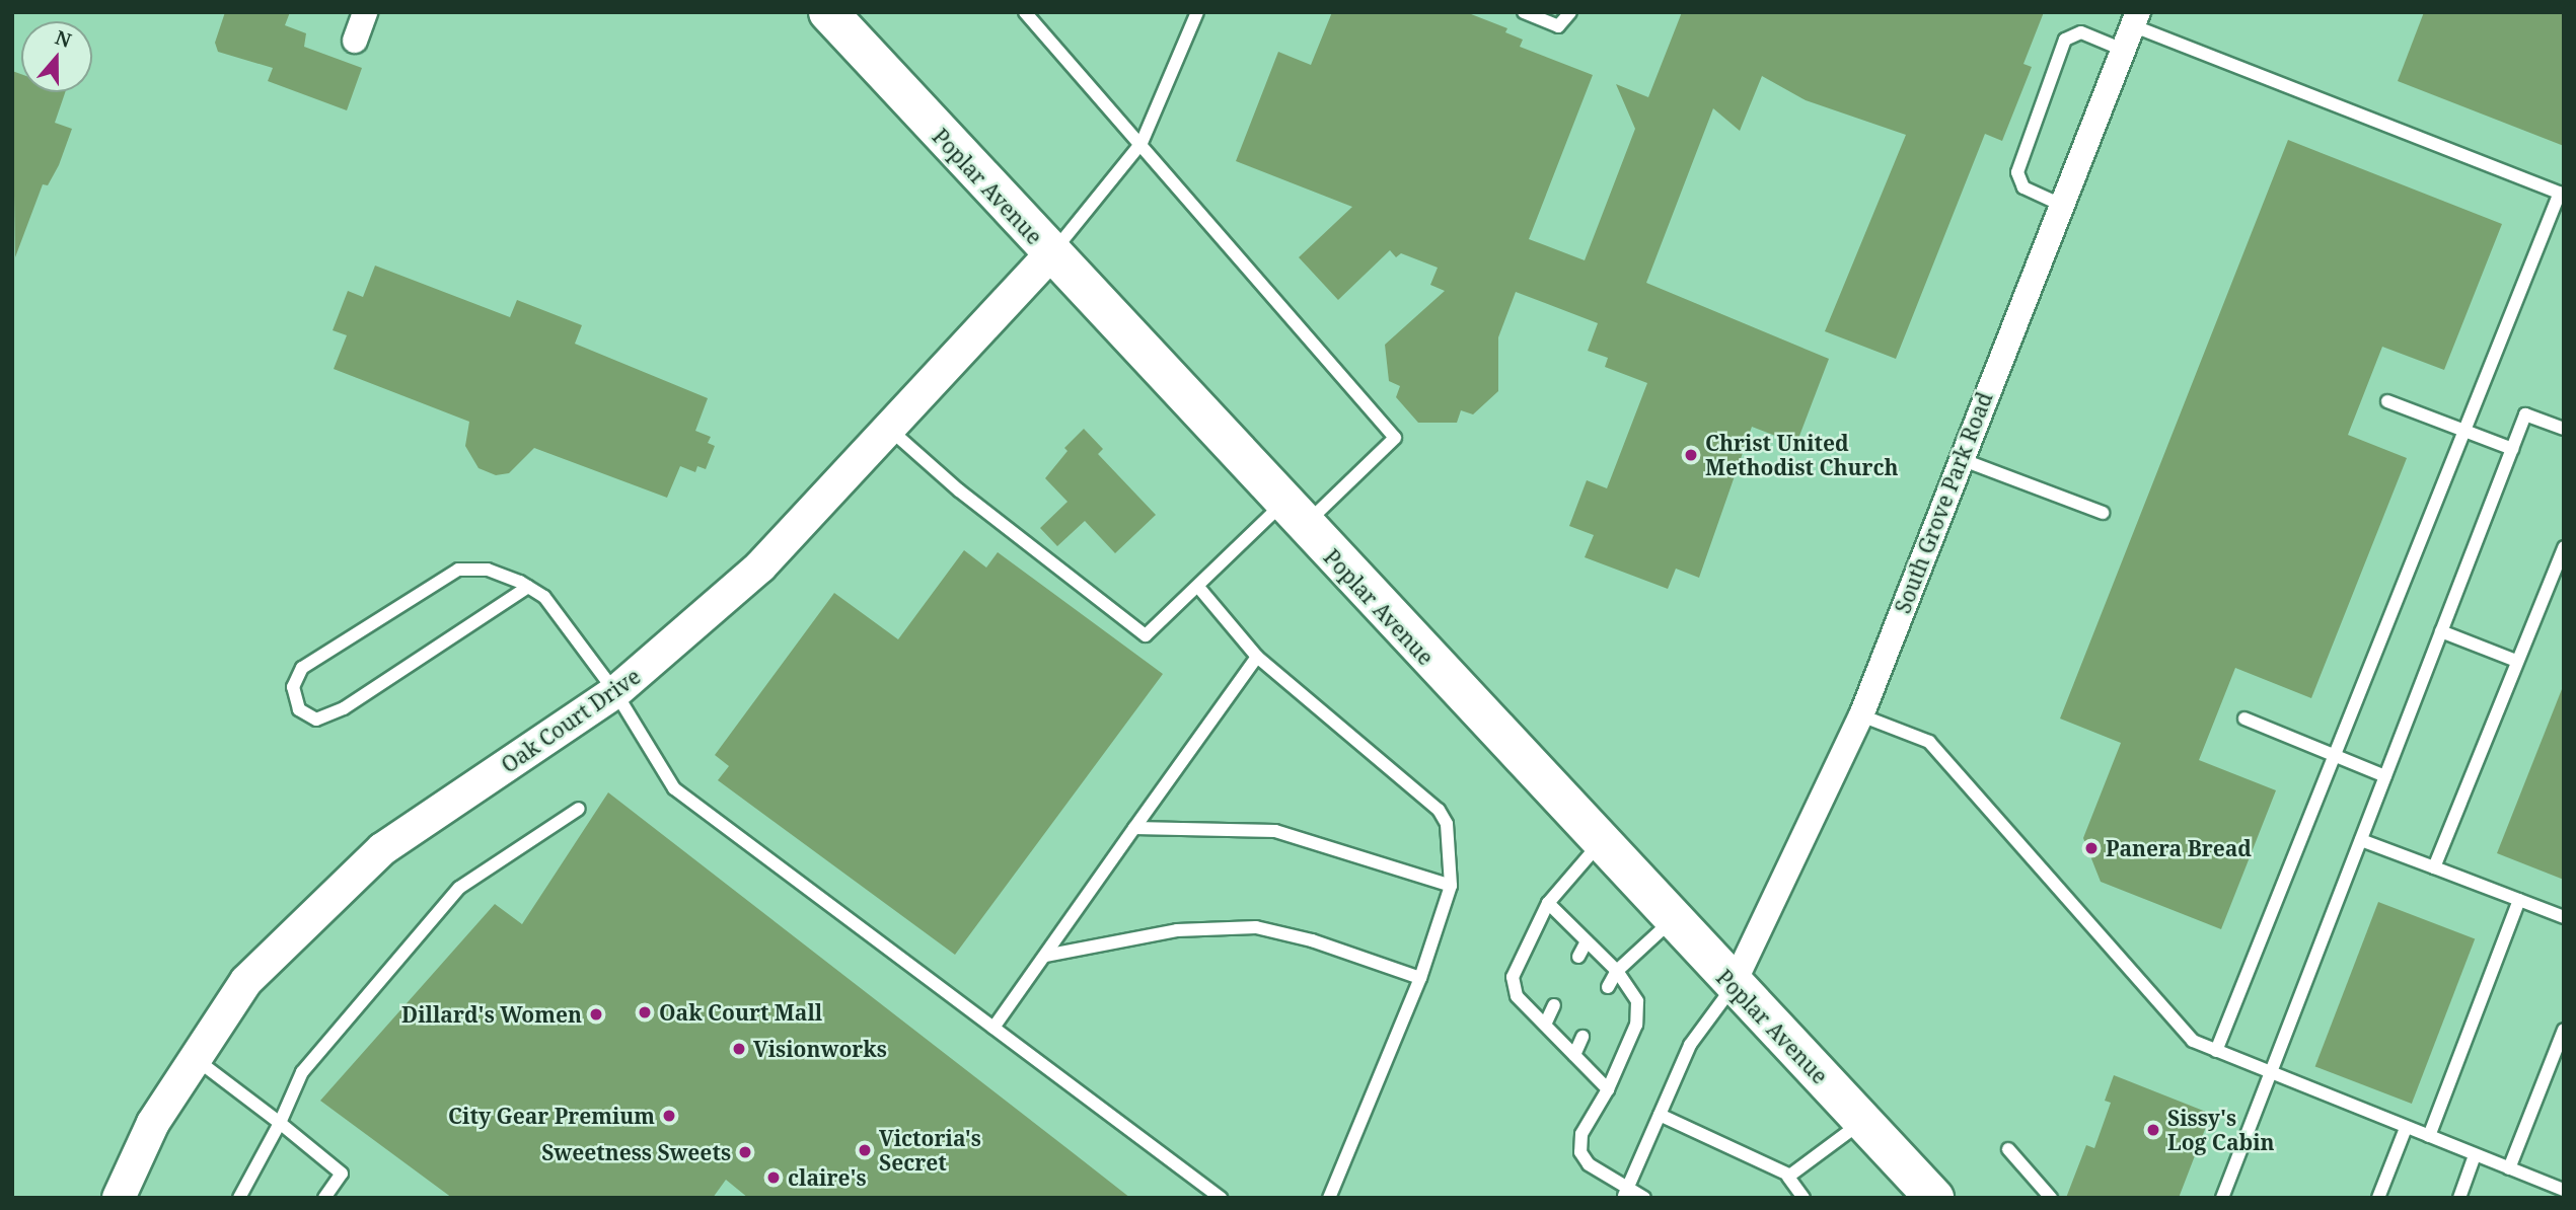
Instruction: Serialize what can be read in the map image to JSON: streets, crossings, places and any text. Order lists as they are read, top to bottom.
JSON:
{
  "streets": {
    "main road": ["Poplar Avenue"],
    "street": ["South Grove Park Road", "Oak Court Drive"]
  },
  "crossings": [
    ["Poplar Avenue", "South Grove Park Road"],
    ["Poplar Avenue", "Oak Court Drive"]
  ],
  "places": [
    "Christ United Methodist Church",
    "Panera Bread",
    "Oak Court Mall",
    "Dillard's Women",
    "Visionworks",
    "City Gear Premium",
    "Sissy's Log Cabin",
    "Victoria's Secret",
    "Sweetness Sweets",
    "claire's"
  ],
  "north": "top"
}
